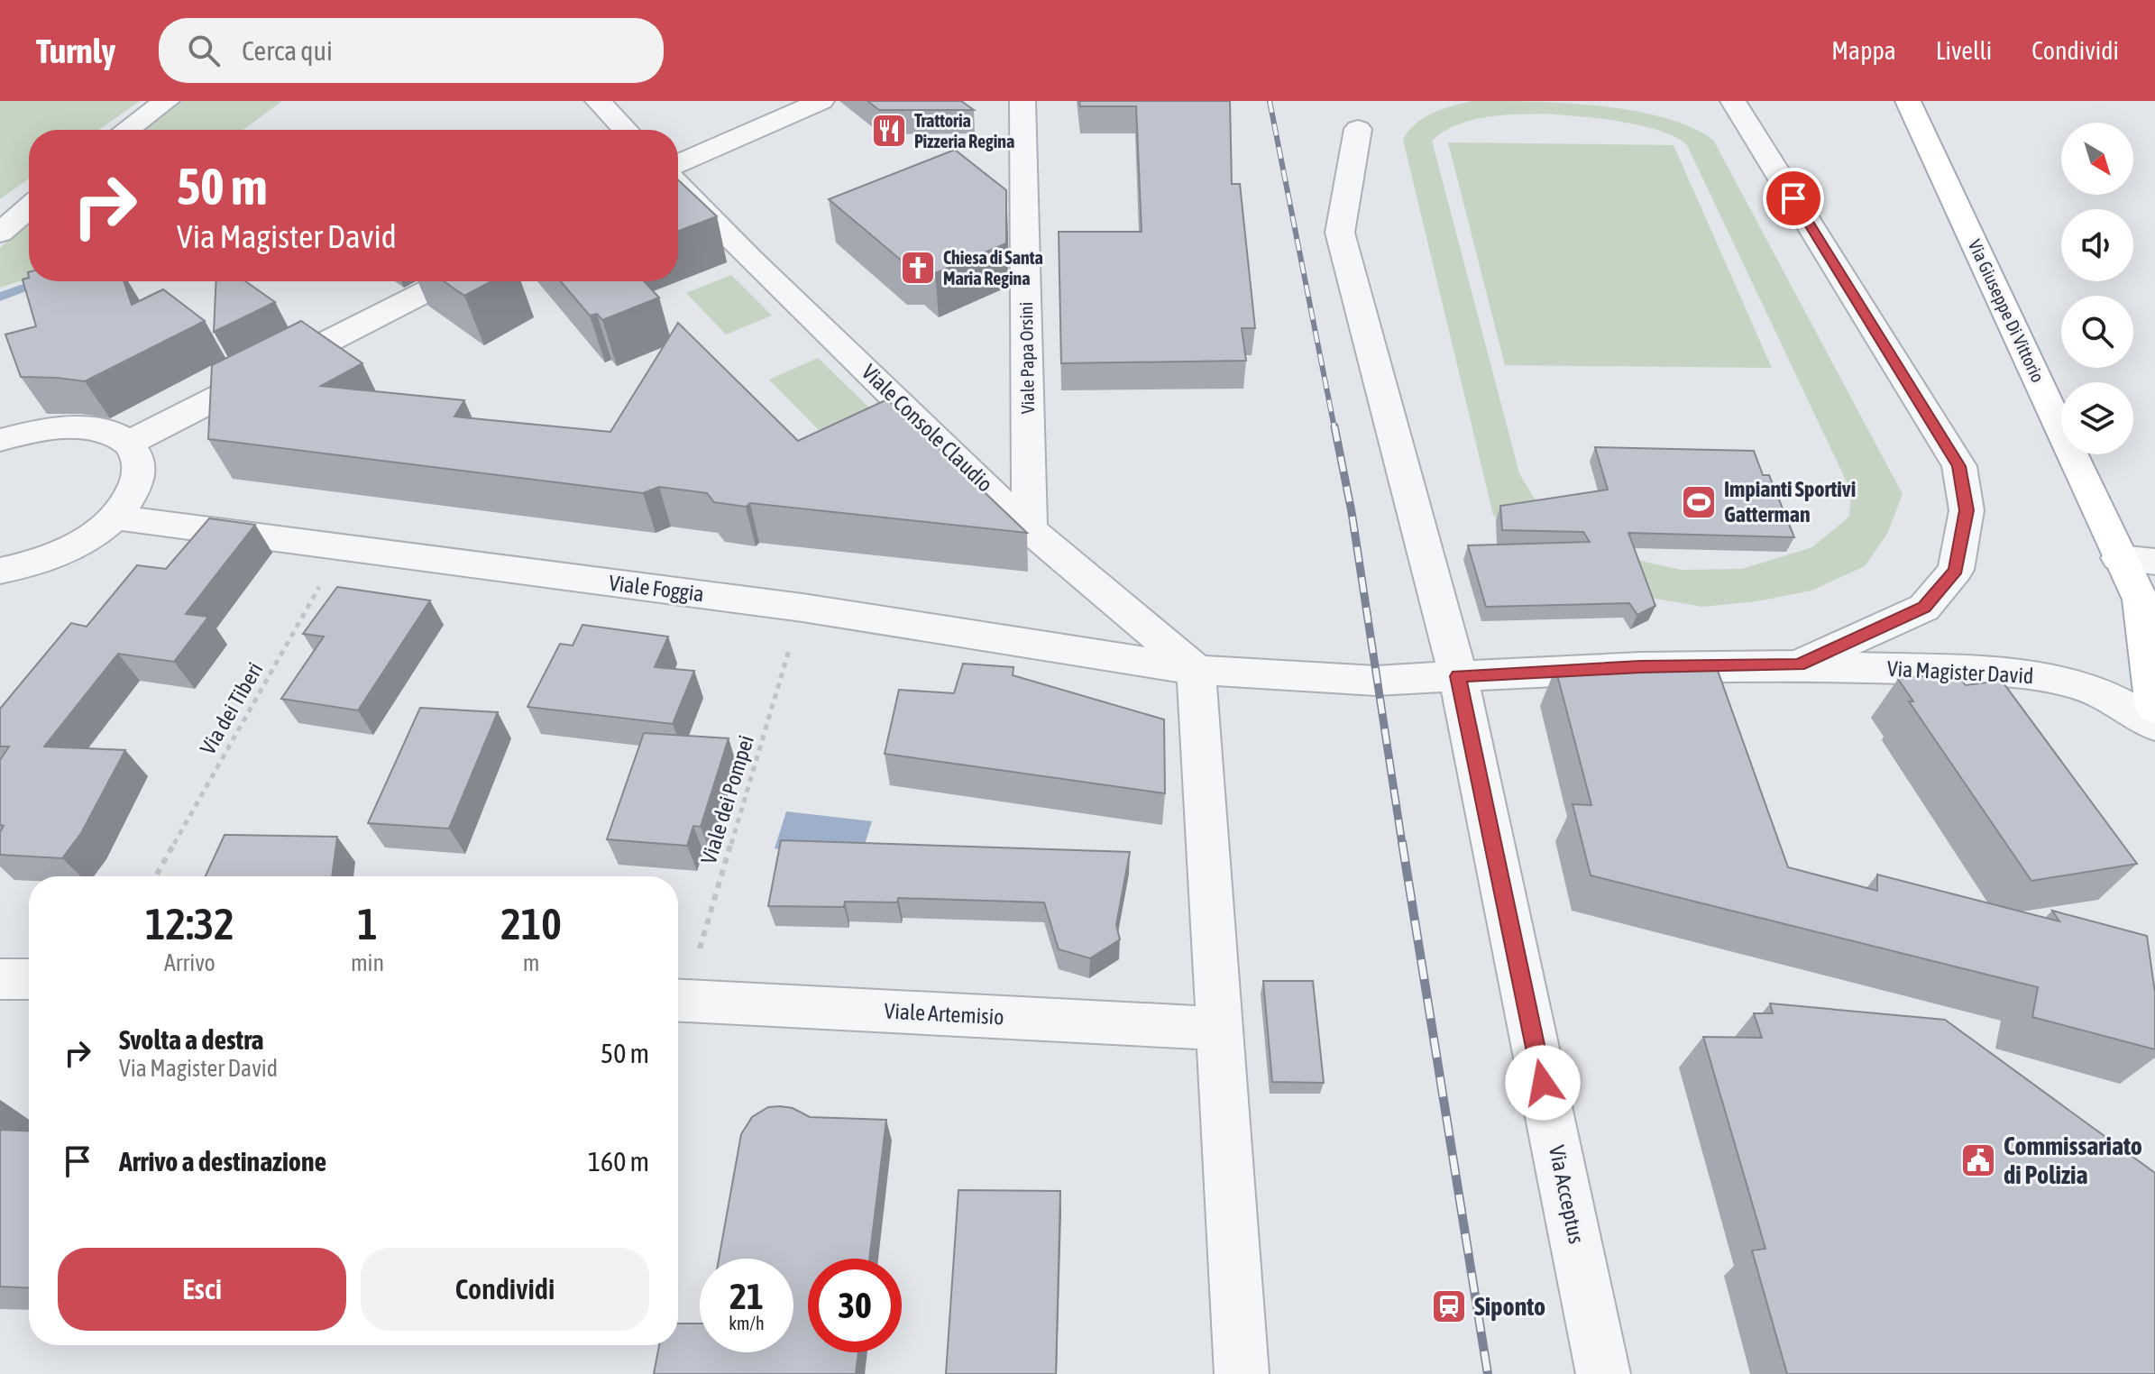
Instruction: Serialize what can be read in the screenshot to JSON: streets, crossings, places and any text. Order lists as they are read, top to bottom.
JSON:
{
  "streets": {
    "main road": ["Via Giuseppe Di Vittorio"],
    "street": [
      "Viale Papa Orsini",
      "Viale Console Claudio",
      "Viale Foggia",
      "Via Magister David",
      "Viale Artemisio",
      "Via Acceptus"
    ],
    "path": ["Via dei Tiberi", "Viale dei Pompei"]
  },
  "crossings": [
    ["Viale Papa Orsini", "Viale Console Claudio"],
    ["Viale Console Claudio", "Viale Foggia"],
    ["Viale Console Claudio", "Via Magister David"],
    ["Viale Foggia", "Via Magister David"],
    ["Viale Foggia", "Via dei Tiberi"],
    ["Viale Foggia", "Viale dei Pompei"],
    ["Via Magister David", "Via Acceptus"]
  ],
  "places": {
    "restaurant": ["Trattoria Pizzeria Regina"],
    "church": ["Chiesa di Santa Maria Regina"],
    "sports": ["Impianti Sportivi Gatterman"],
    "public building": ["Commissariato di Polizia"],
    "station": ["Siponto"]
  },
  "north": "bottom right",
  "page": {
    "header": "Turnly",
    "search": "Cerca qui",
    "nav": ["Mappa", "Livelli", "Condividi"],
    "turn": ["50 m", "Via Magister David"],
    "eta": [
      "12:32",
      "Arrivo",
      "1",
      "min",
      "210",
      "m"
    ],
    "list": [
      {
        "name": "Svolta a destra",
        "note": "Via Magister David",
        "value": "50 m"
      },
      {
        "name": "Arrivo a destinazione",
        "value": "160 m"
      }
    ],
    "buttons": ["Esci", "Condividi"],
    "speed": "21 km/h",
    "limit": "30"
  }
}
